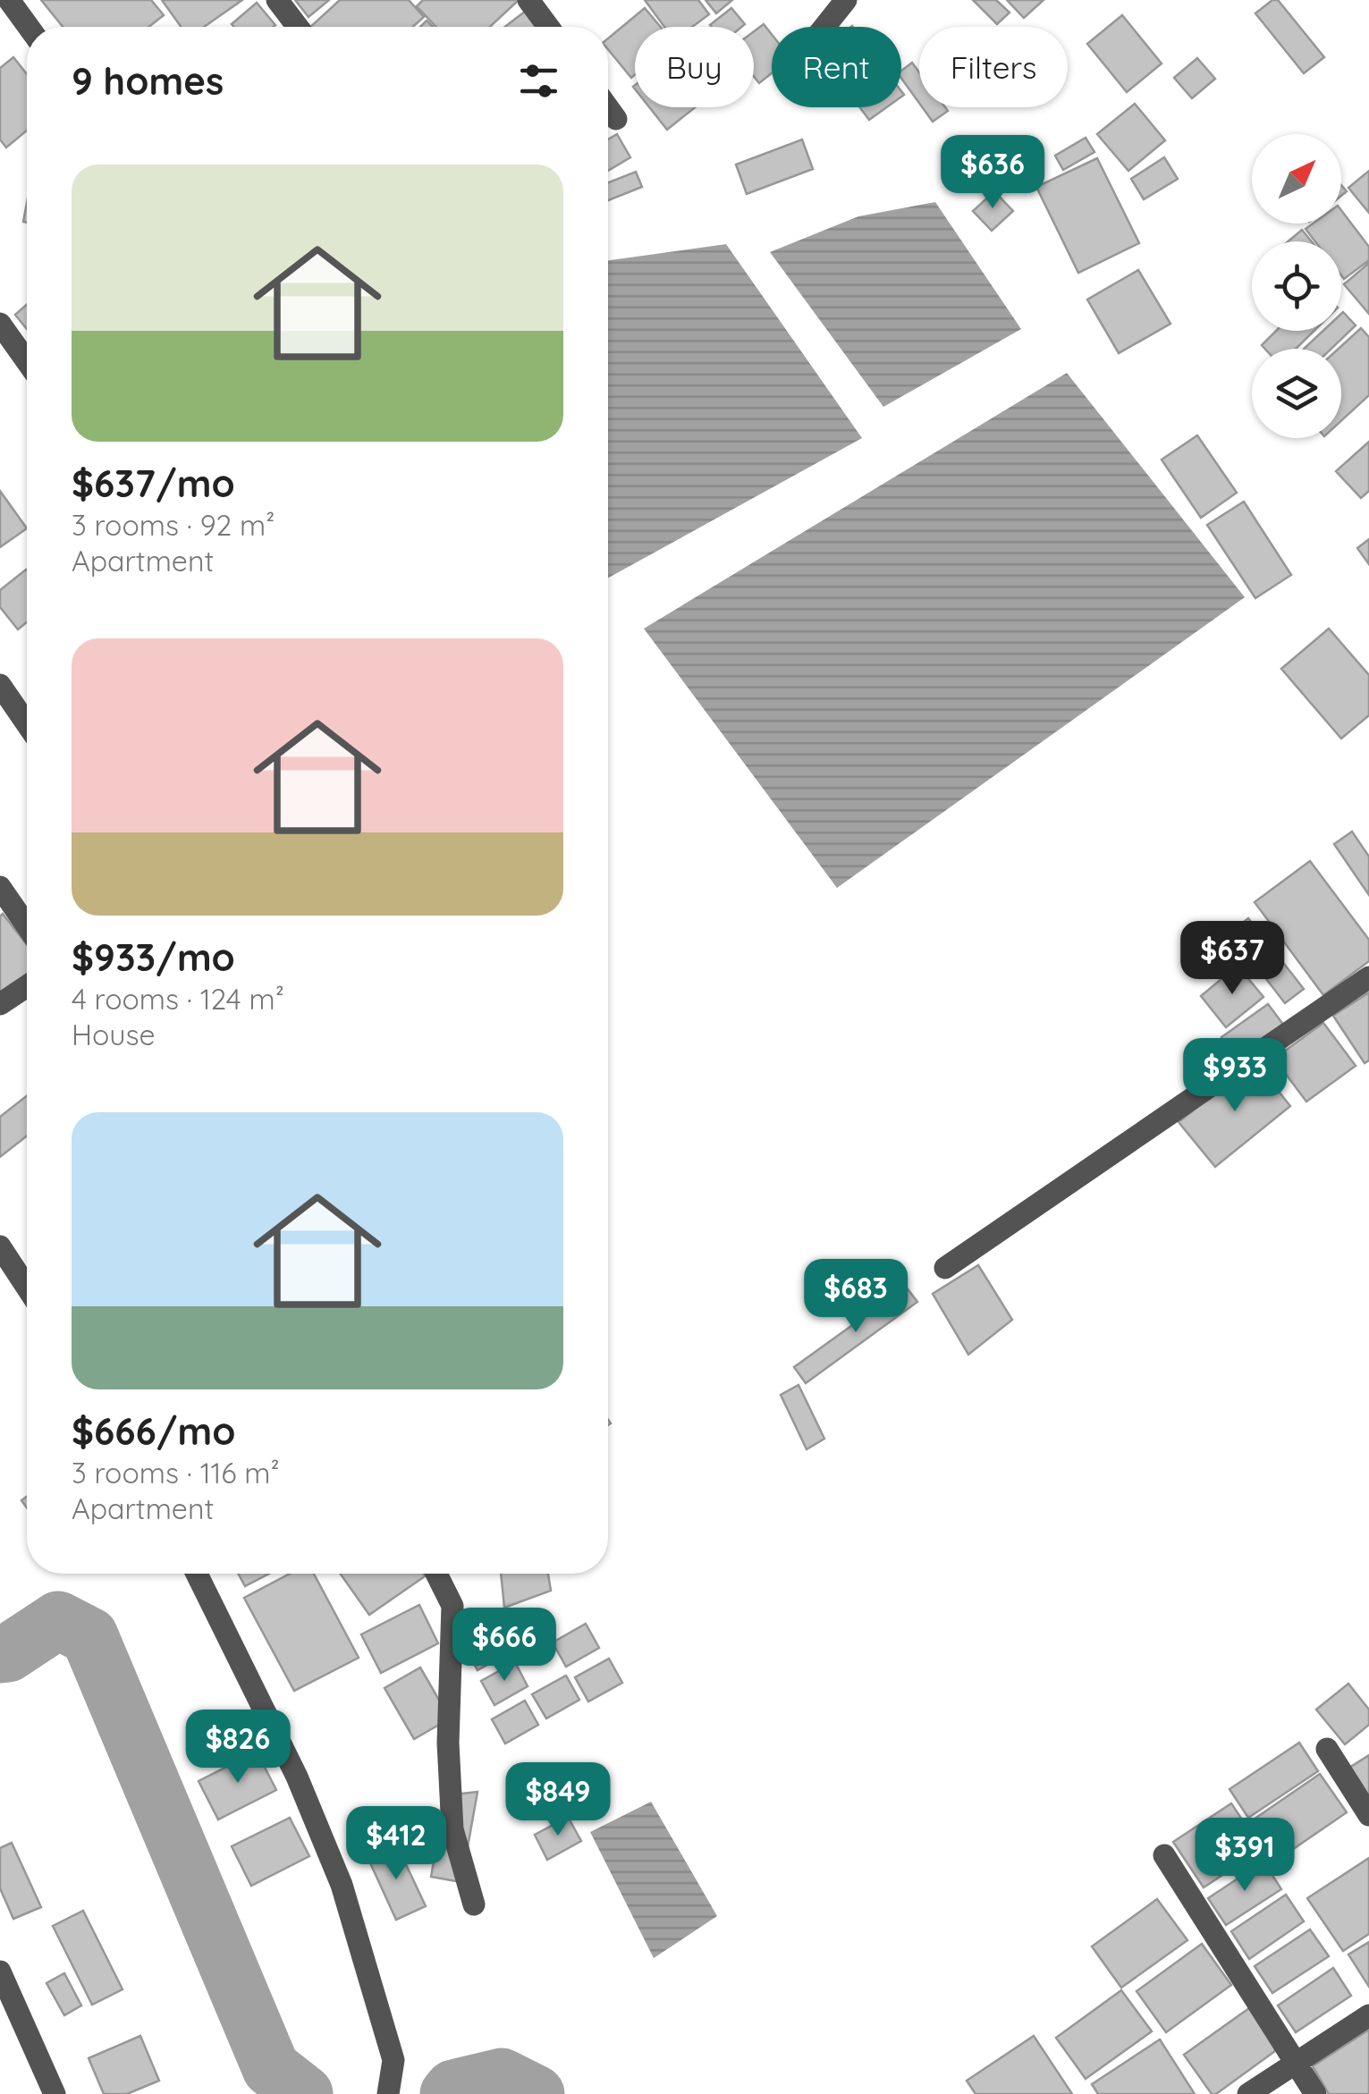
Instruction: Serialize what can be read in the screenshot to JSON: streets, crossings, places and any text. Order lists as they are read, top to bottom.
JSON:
{
  "north": "top right",
  "page": {
    "chip": ["Buy", "Rent", "Filters"],
    "heading": "9 homes",
    "list": [
      {
        "name": "$637/mo",
        "note": "3 rooms · 92 m² · Apartment"
      },
      {
        "name": "$933/mo",
        "note": "4 rooms · 124 m² · House"
      },
      {
        "name": "$666/mo",
        "note": "3 rooms · 116 m² · Apartment"
      }
    ],
    "price": [
      "$636",
      "$637",
      "$933",
      "$683",
      "$666",
      "$826",
      "$849",
      "$412",
      "$391"
    ]
  }
}
